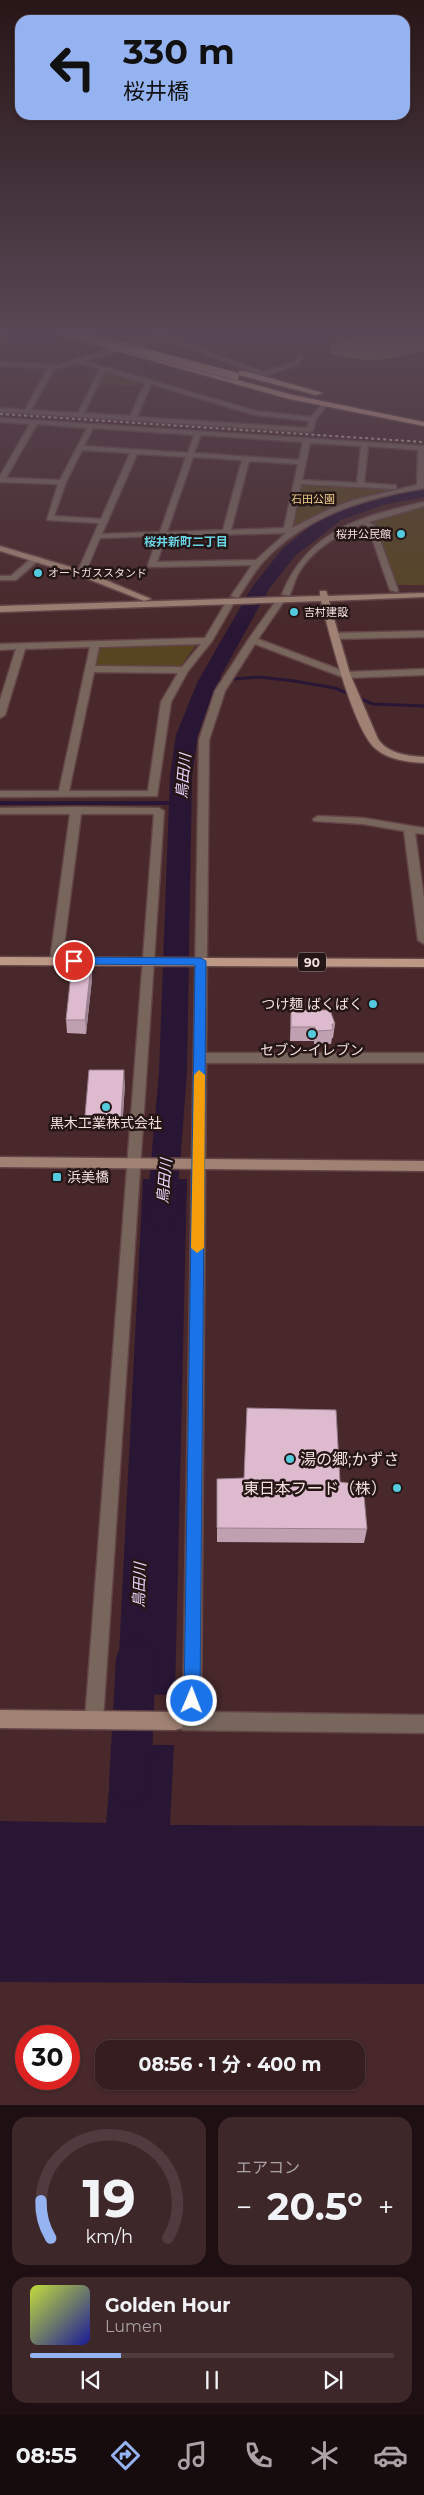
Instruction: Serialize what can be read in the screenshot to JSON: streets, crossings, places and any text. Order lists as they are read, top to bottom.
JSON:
{
  "streets": {
    "main road": ["90"]
  },
  "districts": ["桜井新町二丁目"],
  "water": ["鳥田川"],
  "parks": ["石田公園"],
  "places": {
    "other": [
      "桜井公民館",
      "オートガススタンド",
      "吉村建設",
      "つけ麺 ばくばく",
      "セブン-イレブン",
      "黒木工業株式会社",
      "湯の郷;かずさ",
      "東日本フード（株）"
    ],
    "transit": ["浜美橋"]
  },
  "page": {
    "turn": ["330 m", "桜井橋"],
    "limit": "30",
    "trip": "08:56 · 1 分 · 400 m",
    "tile": "エアコン",
    "heat": ["−", "20.5°", "+"],
    "song": ["Golden Hour", "Lumen"],
    "tabs": "08:55",
    "gauge": ["19", "km/h"]
  }
}
